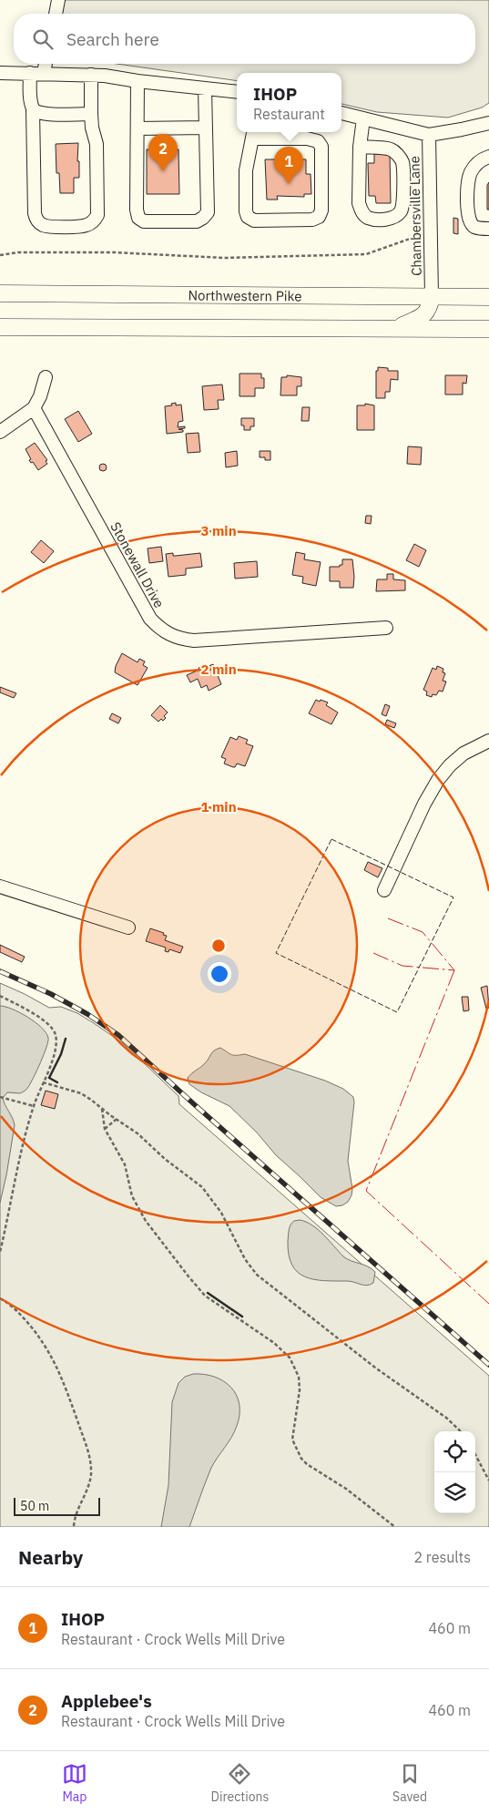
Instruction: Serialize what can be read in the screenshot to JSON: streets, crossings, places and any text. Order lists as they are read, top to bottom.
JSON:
{
  "streets": {
    "main road": ["Northwestern Pike"],
    "street": ["Chambersville Lane", "Stonewall Drive"]
  },
  "crossings": [
    ["Chambersville Lane", "Northwestern Pike"]
  ],
  "scale_bar": "50 m",
  "page": {
    "search": "Search here",
    "popup": ["IHOP", "Restaurant"],
    "pins": ["2", "1"],
    "scale": "50 m",
    "heading": ["Nearby", "2 results"],
    "list": [
      {
        "mark": "1",
        "name": "IHOP",
        "note": "Restaurant · Crock Wells Mill Drive",
        "value": "460 m"
      },
      {
        "mark": "2",
        "name": "Applebee's",
        "note": "Restaurant · Crock Wells Mill Drive",
        "value": "460 m"
      }
    ],
    "nav": ["Map", "Directions", "Saved"]
  },
  "rings": ["3 min", "2 min", "1 min"]
}
